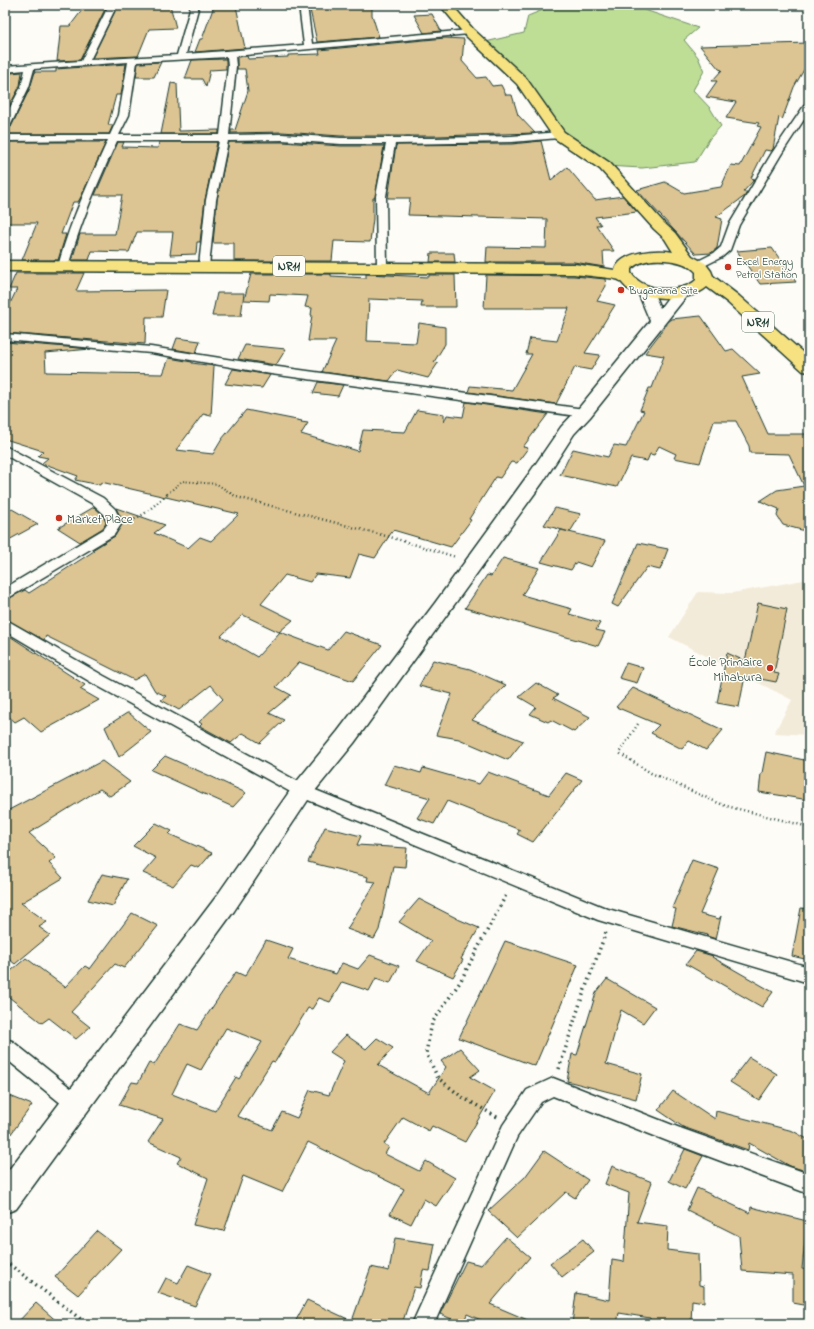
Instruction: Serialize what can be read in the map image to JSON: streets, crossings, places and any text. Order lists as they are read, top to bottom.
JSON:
{
  "streets": {
    "highway": ["NR11"]
  },
  "places": [
    "Excel Energy Petrol Station",
    "Bugarama Site",
    "Market Place",
    "École Primaire Mihabura"
  ]
}
